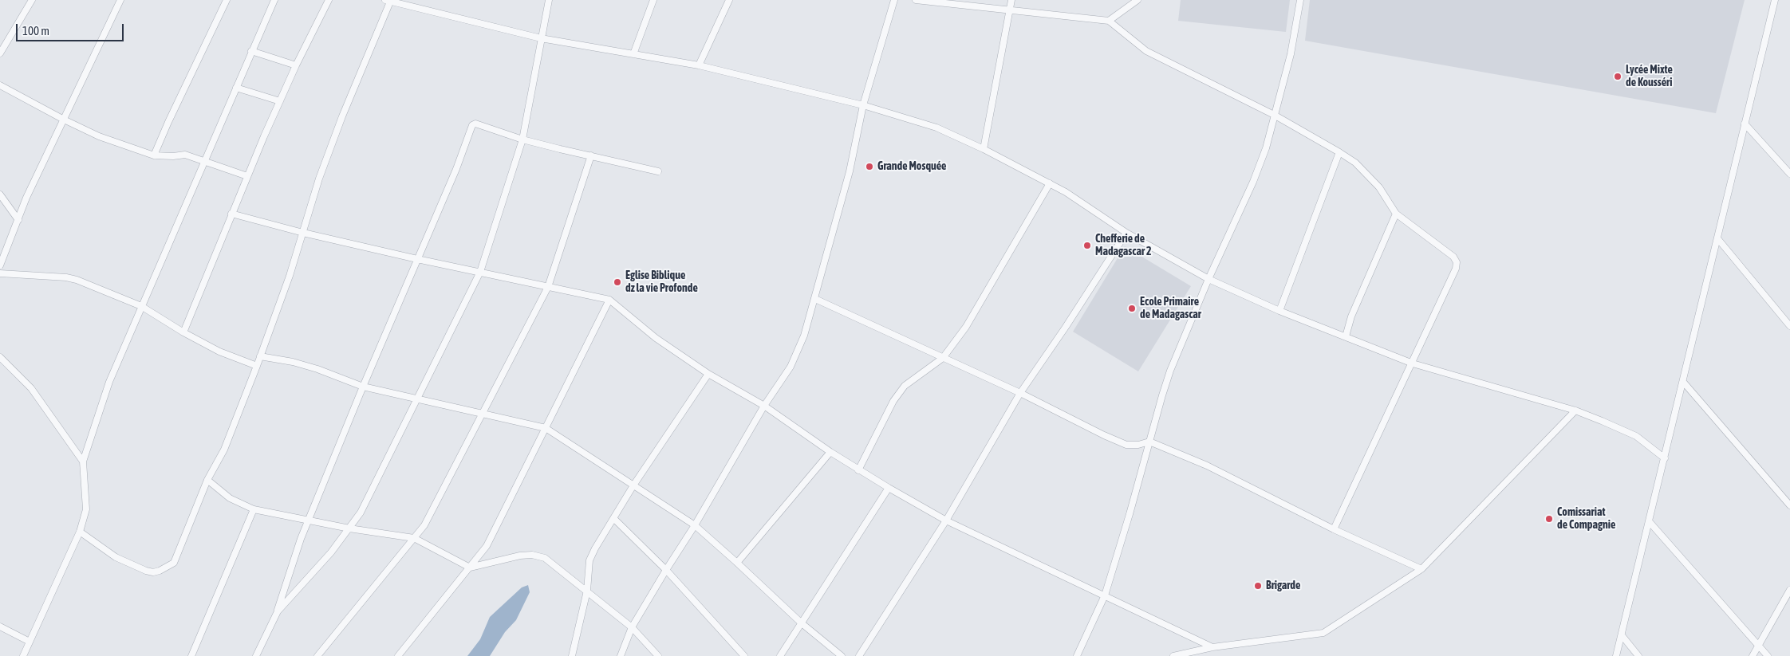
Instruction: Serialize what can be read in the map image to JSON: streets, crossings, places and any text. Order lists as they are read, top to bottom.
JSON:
{
  "places": [
    "Lycée Mixte de Kousséri",
    "Grande Mosquée",
    "Chefferie de Madagascar 2",
    "Eglise Biblique dz la vie Profonde",
    "Ecole Primaire de Madagascar",
    "Comissariat de Compagnie",
    "Brigarde"
  ],
  "scale_bar": "100 m"
}
